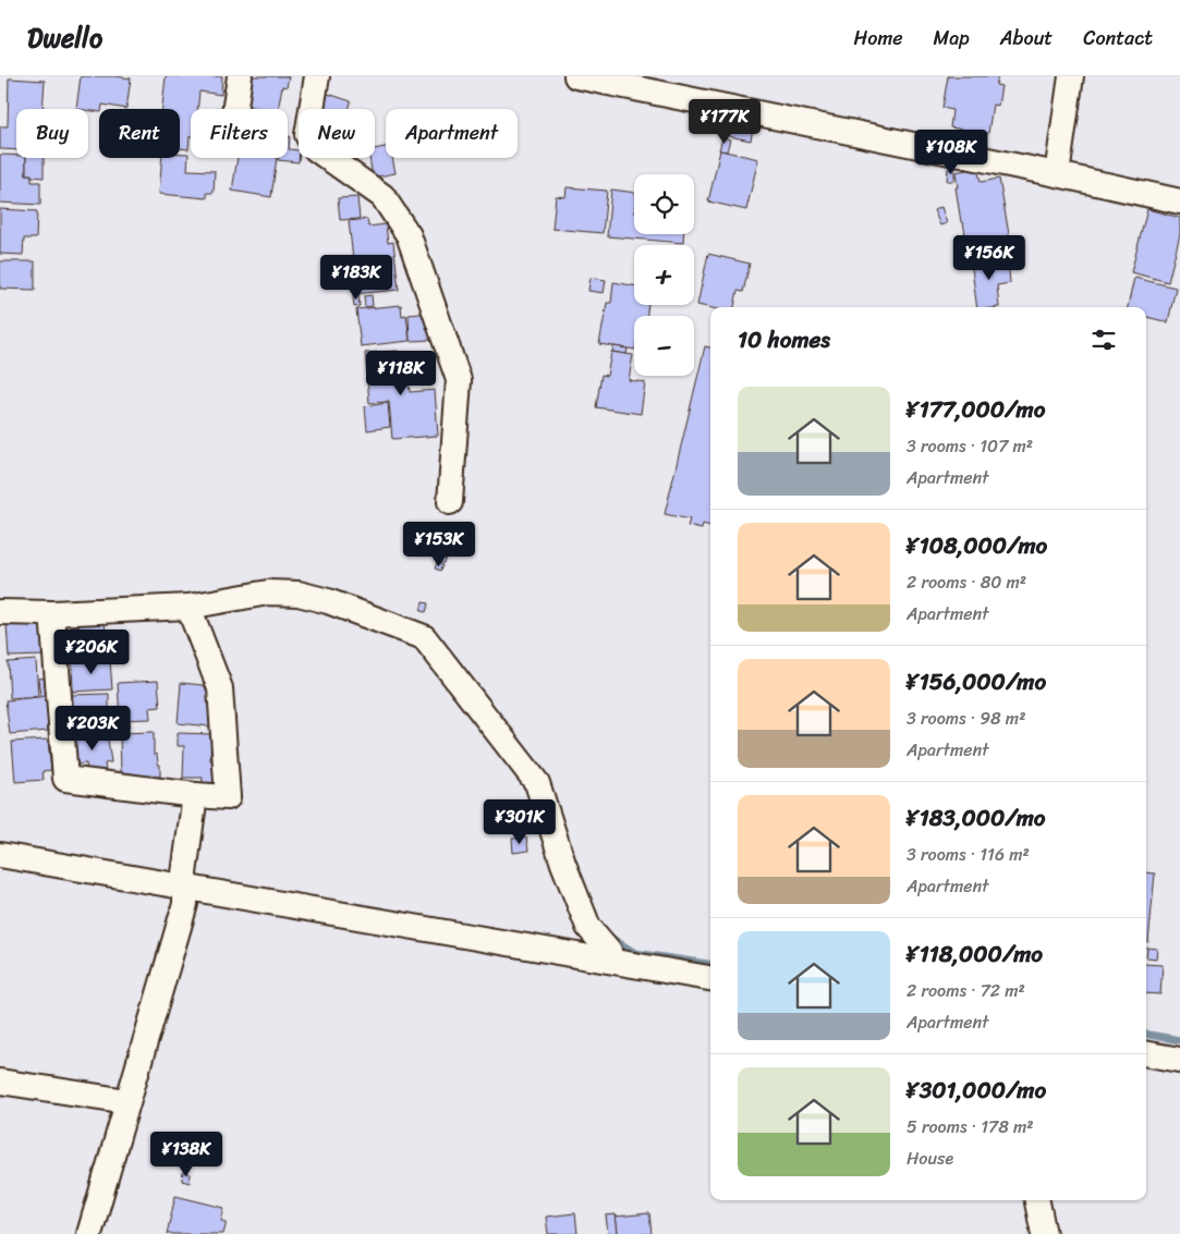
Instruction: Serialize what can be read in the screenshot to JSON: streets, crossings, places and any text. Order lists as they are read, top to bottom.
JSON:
{
  "page": {
    "header": "Dwello",
    "nav": [
      "Home",
      "Map",
      "About",
      "Contact"
    ],
    "price": [
      "¥177K",
      "¥108K",
      "¥156K",
      "¥183K",
      "¥118K",
      "¥153K",
      "¥206K",
      "¥203K",
      "¥301K",
      "¥138K"
    ],
    "chip": [
      "Buy",
      "Rent",
      "Filters",
      "New",
      "Apartment"
    ],
    "map_buttons": ["+", "−"],
    "heading": "10 homes",
    "list": [
      {
        "name": "¥177,000/mo",
        "note": "3 rooms · 107 m² · Apartment"
      },
      {
        "name": "¥108,000/mo",
        "note": "2 rooms · 80 m² · Apartment"
      },
      {
        "name": "¥156,000/mo",
        "note": "3 rooms · 98 m² · Apartment"
      },
      {
        "name": "¥183,000/mo",
        "note": "3 rooms · 116 m² · Apartment"
      },
      {
        "name": "¥118,000/mo",
        "note": "2 rooms · 72 m² · Apartment"
      },
      {
        "name": "¥301,000/mo",
        "note": "5 rooms · 178 m² · House"
      }
    ]
  }
}
